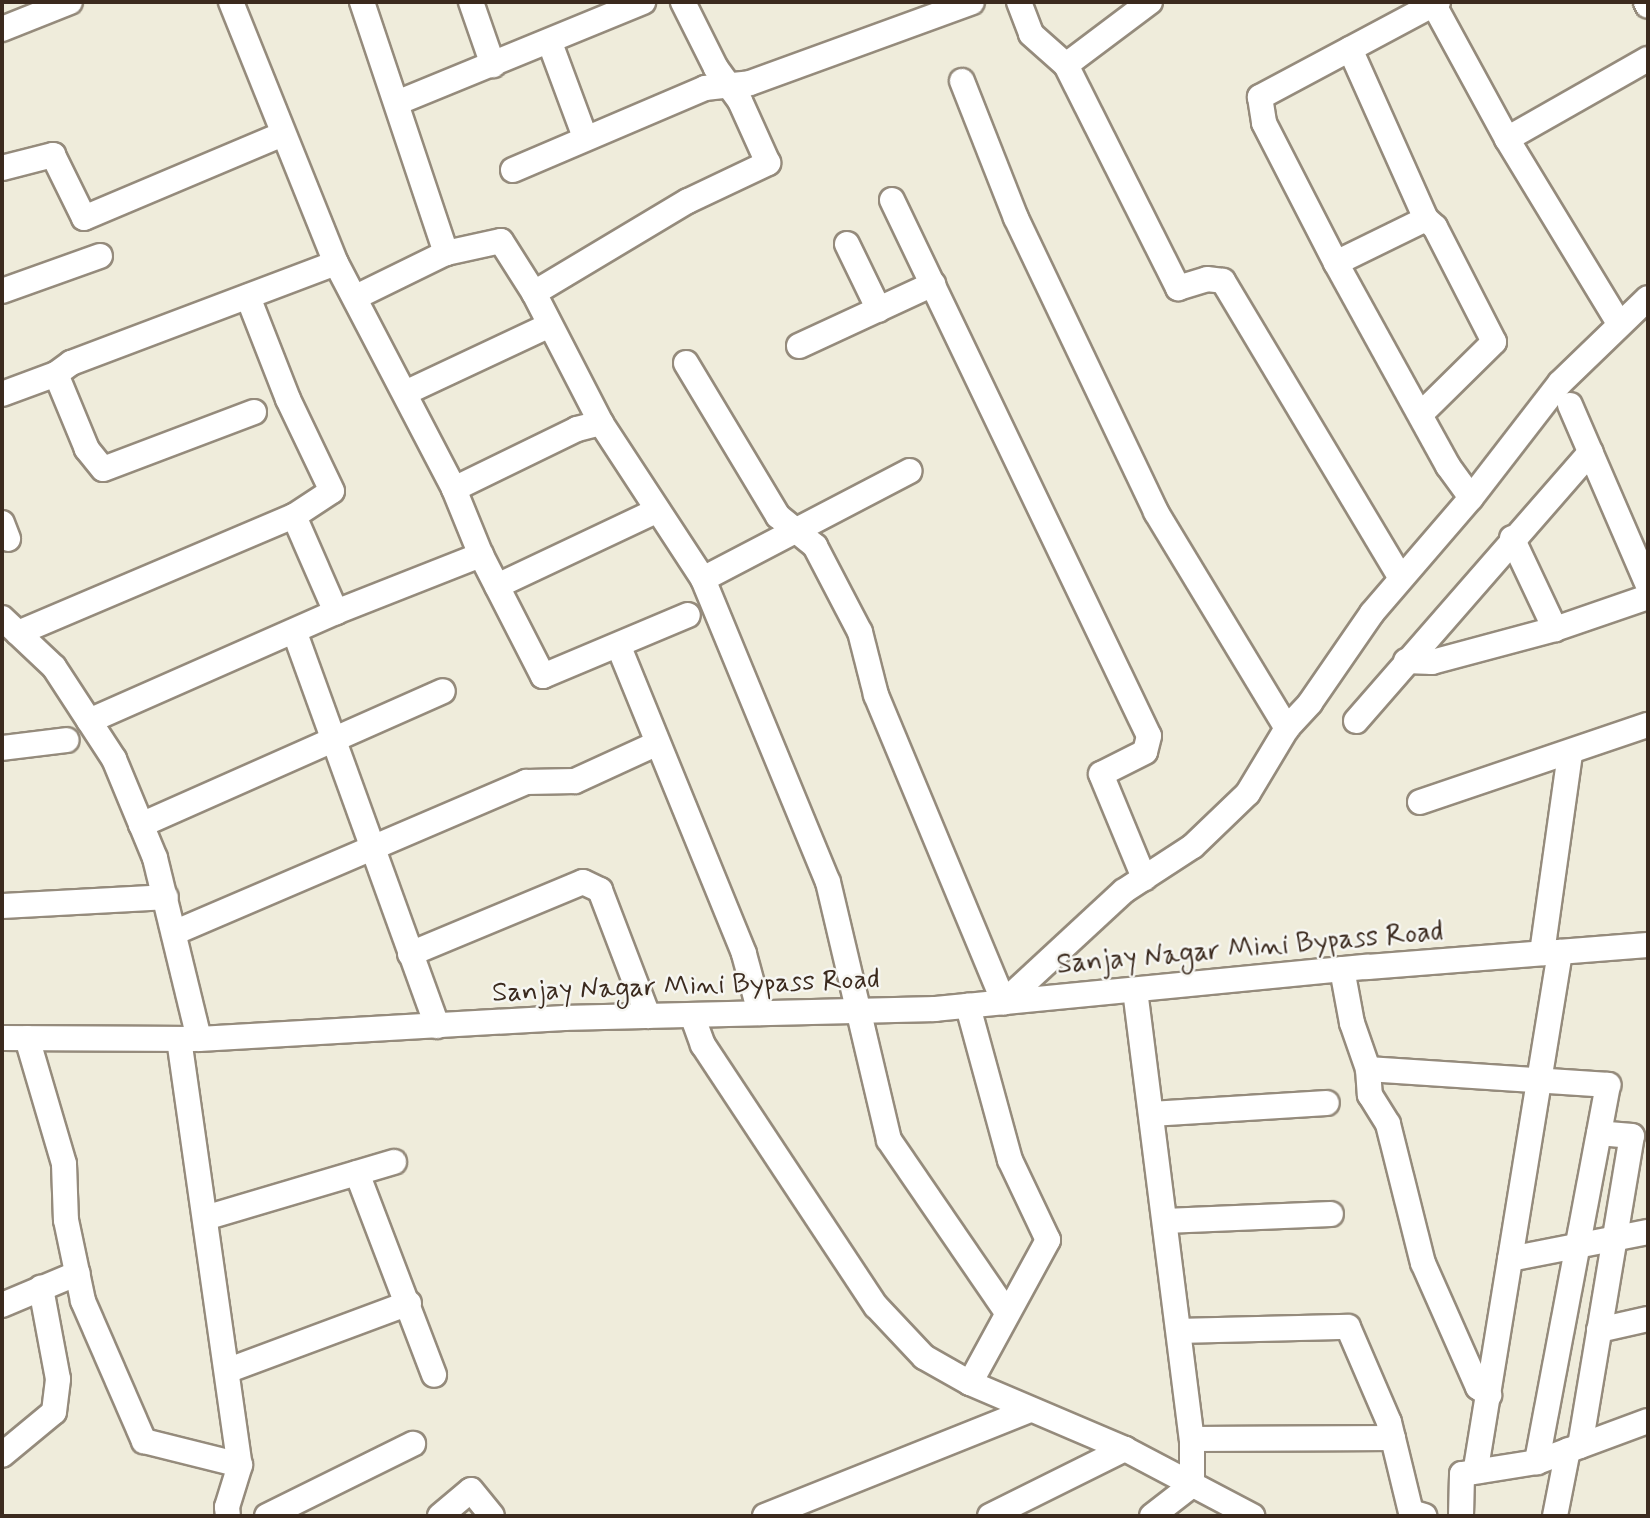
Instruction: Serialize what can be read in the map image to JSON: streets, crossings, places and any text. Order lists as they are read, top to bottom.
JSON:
{
  "streets": {
    "street": ["Sanjay Nagar Mini Bypass Road"]
  }
}
